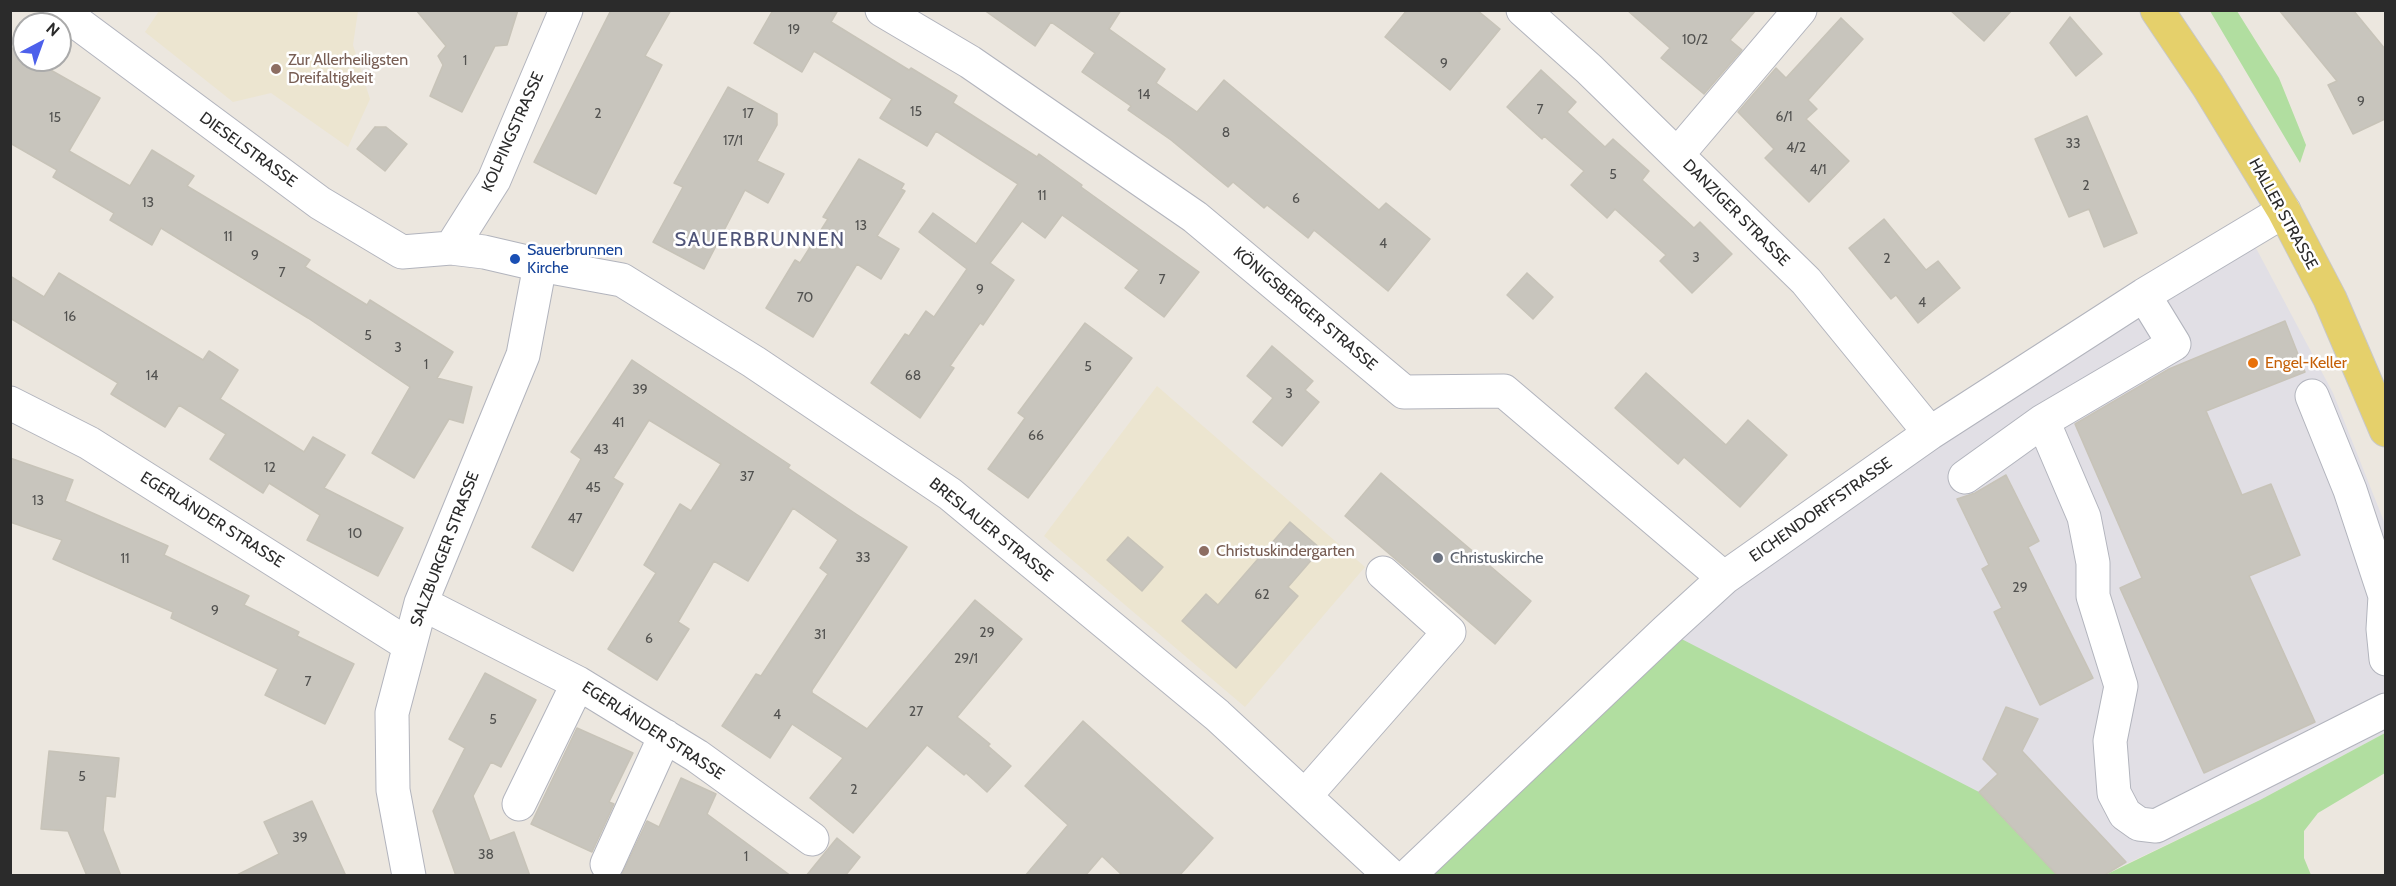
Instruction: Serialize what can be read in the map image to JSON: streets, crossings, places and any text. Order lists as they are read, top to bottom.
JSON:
{
  "streets": {
    "main road": ["HALLER STRASSE"],
    "street": [
      "KOLPINGSTRASSE",
      "DIESELSTRASSE",
      "DANZIGER STRASSE",
      "KÖNIGSBERGER STRASSE",
      "EICHENDORFFSTRASSE",
      "EGERLÄNDER STRASSE",
      "BRESLAUER STRASSE",
      "SALZBURGER STRASSE"
    ]
  },
  "crossings": [
    ["KOLPINGSTRASSE", "DIESELSTRASSE"],
    ["DIESELSTRASSE", "BRESLAUER STRASSE"],
    ["DIESELSTRASSE", "SALZBURGER STRASSE"],
    ["DANZIGER STRASSE", "EICHENDORFFSTRASSE"],
    ["HALLER STRASSE", "EICHENDORFFSTRASSE"],
    ["KÖNIGSBERGER STRASSE", "EICHENDORFFSTRASSE"],
    ["EGERLÄNDER STRASSE", "SALZBURGER STRASSE"],
    ["BRESLAUER STRASSE", "SALZBURGER STRASSE"]
  ],
  "districts": ["SAUERBRUNNEN"],
  "places": [
    "Zur Allerheiligsten Dreifaltigkeit",
    "Sauerbrunnen Kirche",
    "Engel-Keller",
    "Christuskindergarten",
    "Christuskirche"
  ],
  "house_numbers": [
    "19",
    "10/2",
    "1",
    "9",
    "14",
    "9",
    "7",
    "15",
    "2",
    "17",
    "6/1",
    "15",
    "8",
    "17/1",
    "33",
    "4/2",
    "4/1",
    "5",
    "2",
    "11",
    "6",
    "13",
    "13",
    "11",
    "4",
    "9",
    "3",
    "2",
    "7",
    "7",
    "9",
    "70",
    "4",
    "16",
    "5",
    "3",
    "1",
    "5",
    "14",
    "68",
    "39",
    "3",
    "41",
    "66",
    "43",
    "12",
    "37",
    "45",
    "13",
    "47",
    "10",
    "33",
    "11",
    "29",
    "62",
    "9",
    "29",
    "31",
    "6",
    "29/1",
    "7",
    "27",
    "4",
    "5",
    "5",
    "2",
    "39",
    "38",
    "1"
  ],
  "north": "top right"
}
